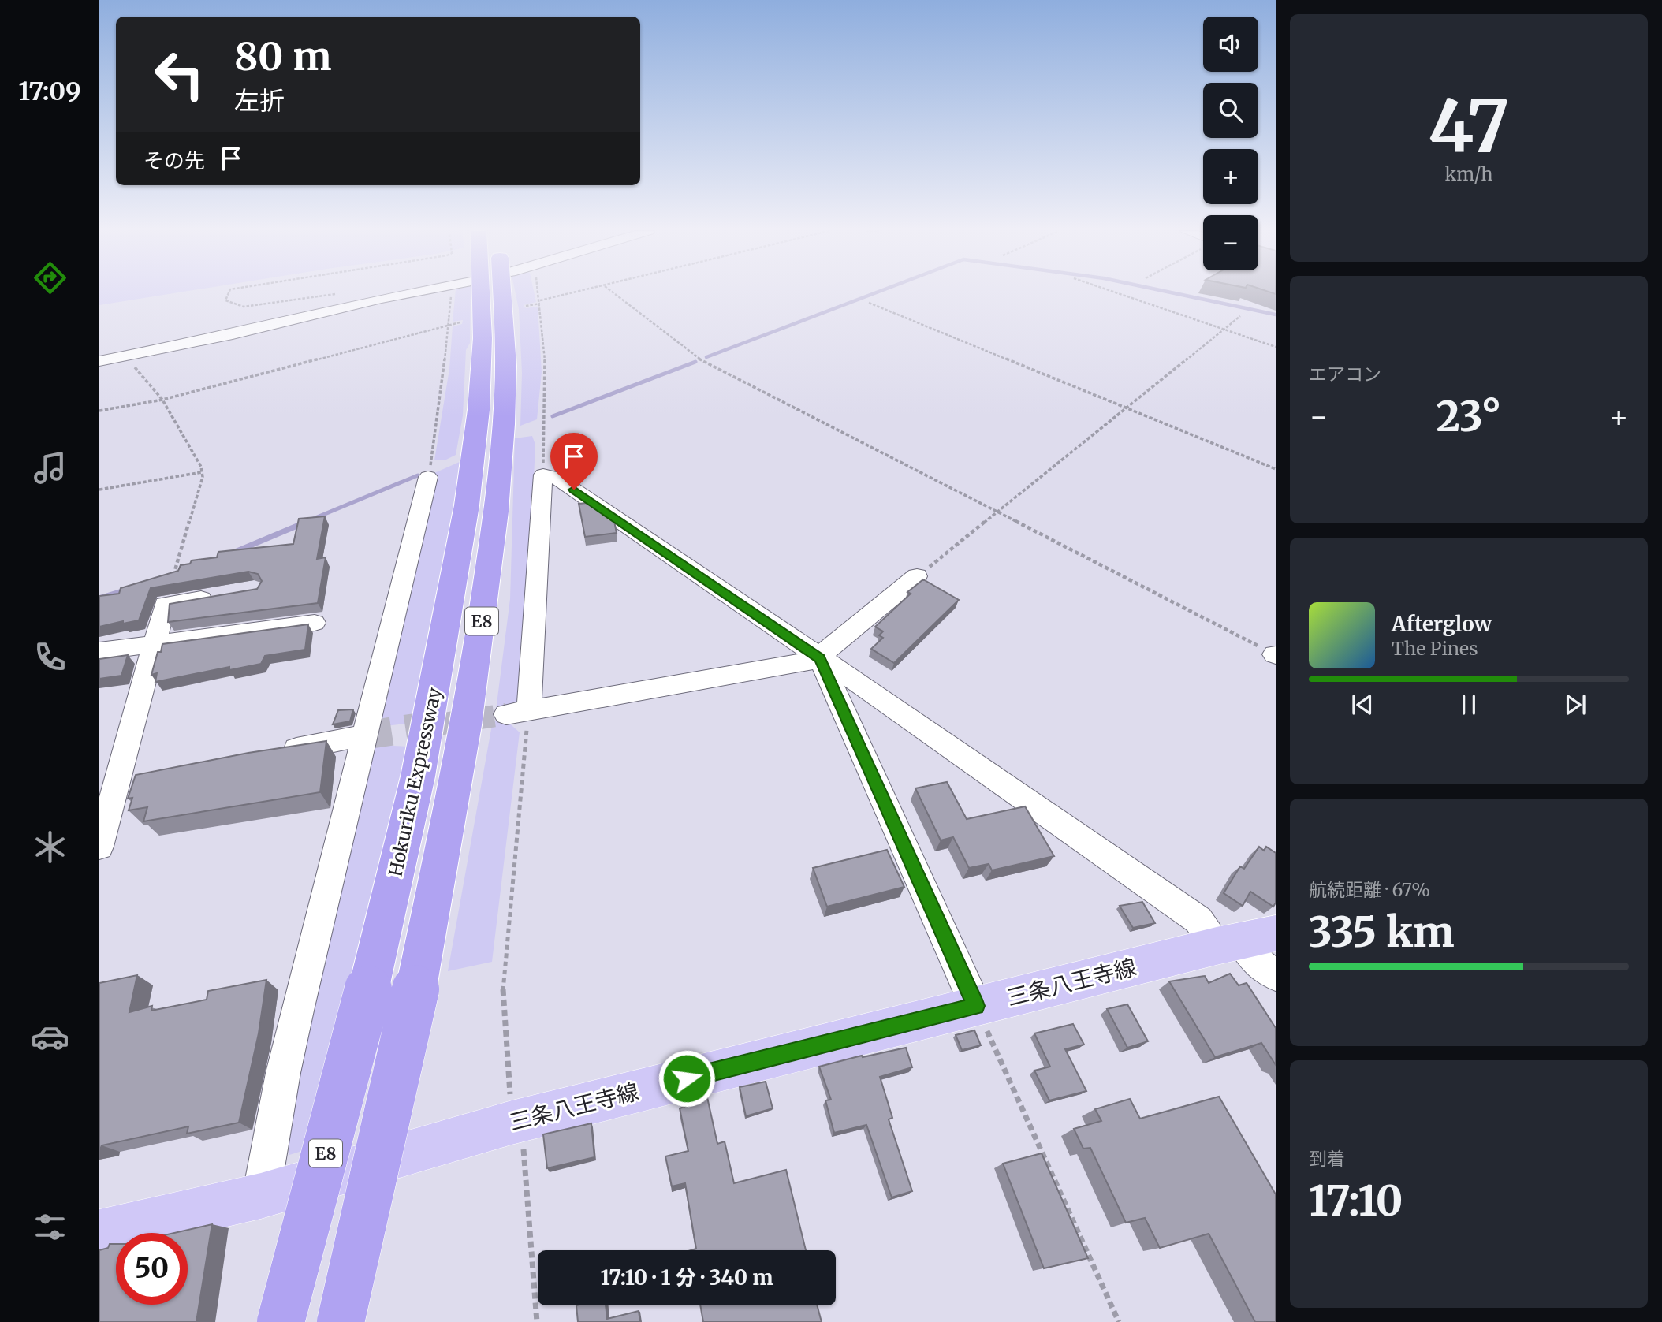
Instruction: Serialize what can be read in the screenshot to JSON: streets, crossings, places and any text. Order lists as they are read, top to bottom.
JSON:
{
  "streets": {
    "highway": ["E8", "Hokuriku Expressway"],
    "main road": ["三条八王寺線"]
  },
  "page": {
    "tabs": "17:09",
    "tile": [
      ["47", "km/h"],
      "エアコン",
      ["航続距離 · 67%", "335 km"],
      ["到着", "17:10"]
    ],
    "map_buttons": ["+", "−"],
    "turn": ["80 m", "左折"],
    "then": "その先",
    "heat": ["−", "23°", "+"],
    "song": ["Afterglow", "The Pines"],
    "limit": "50",
    "trip": "17:10 · 1 分 · 340 m"
  }
}
